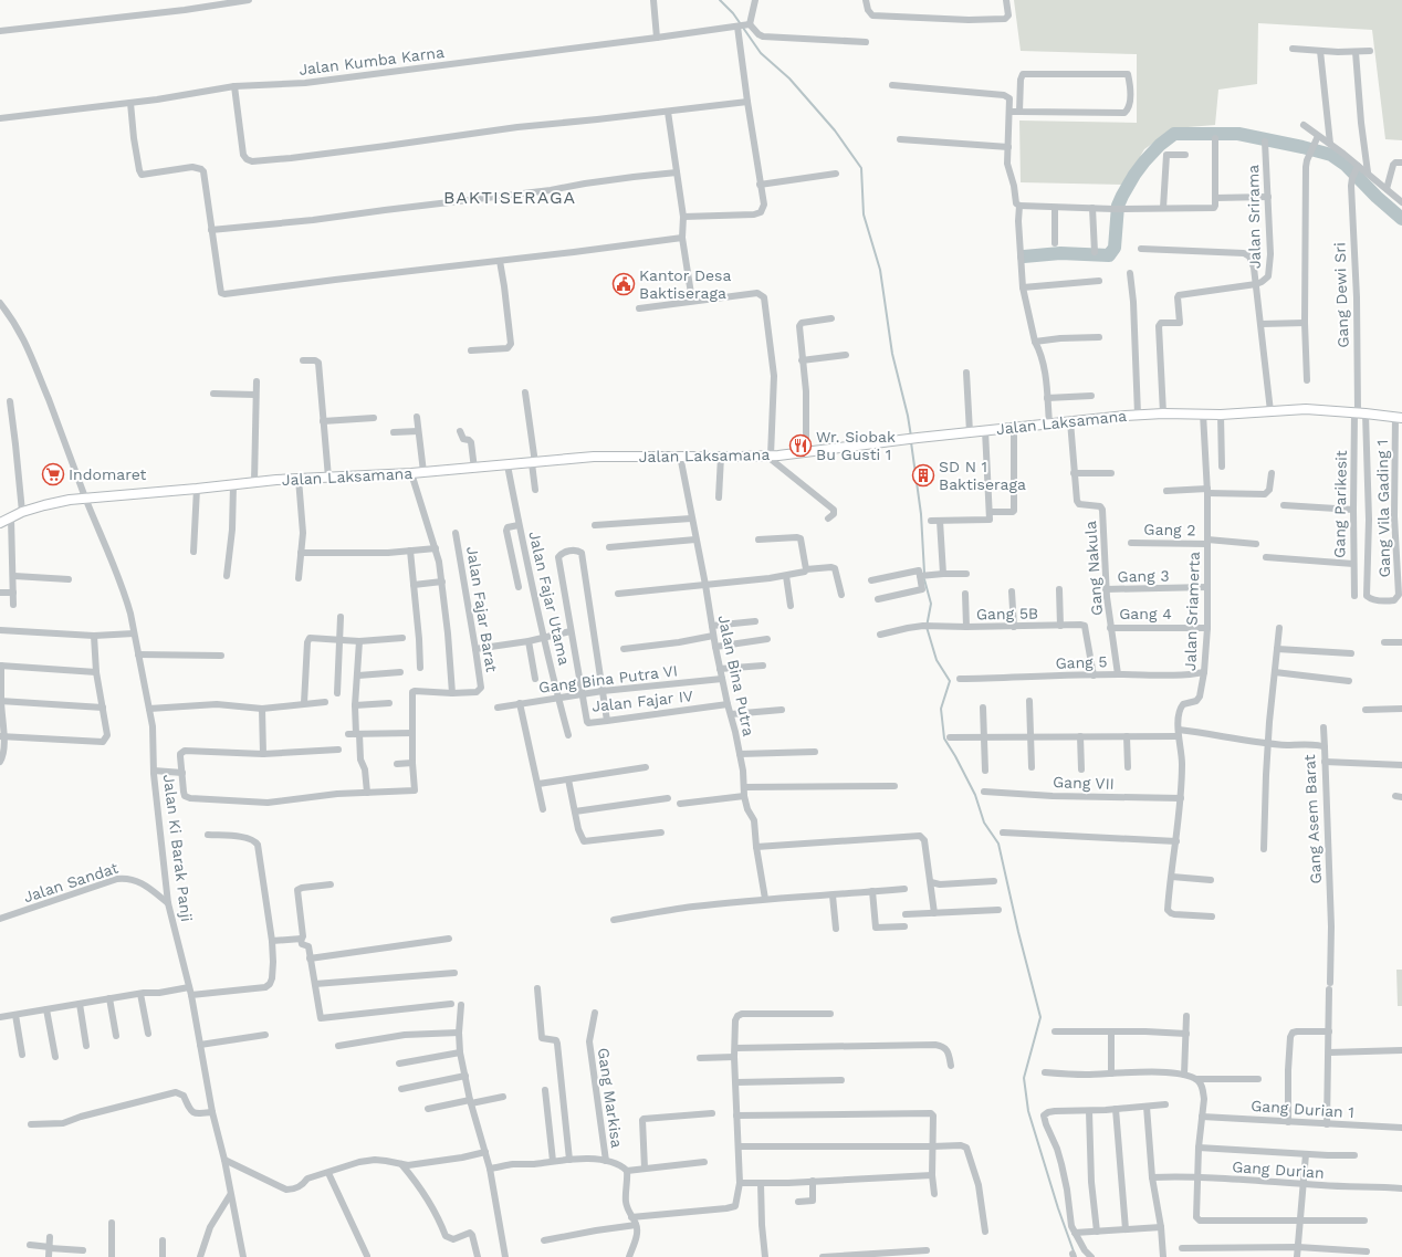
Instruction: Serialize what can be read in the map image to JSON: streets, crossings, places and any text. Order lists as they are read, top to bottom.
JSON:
{
  "streets": {
    "main road": ["Jalan Laksamana"],
    "street": [
      "Jalan Kumba Karna",
      "Jalan Srirama",
      "Gang Dewi Sri",
      "Gang Parikesit",
      "Gang Vila Gading 1",
      "Gang 2",
      "Gang Nakula",
      "Gang 3",
      "Jalan Fajar Utama",
      "Jalan Fajar Barat",
      "Jalan Sriamerta",
      "Gang 5B",
      "Gang 4",
      "Gang 5",
      "Jalan Bina Putra",
      "Gang Bina Putra VI",
      "Jalan Fajar IV",
      "Gang VII",
      "Gang Asem Barat",
      "Jalan Ki Barak Panji",
      "Jalan Sandat",
      "Gang Markisa",
      "Gang Durian 1",
      "Gang Durian"
    ]
  },
  "crossings": [
    ["Jalan Srirama", "Jalan Laksamana"],
    ["Gang Dewi Sri", "Jalan Laksamana"],
    ["Gang Dewi Sri", "Gang Parikesit"],
    ["Gang Dewi Sri", "Gang Vila Gading 1"],
    ["Jalan Laksamana", "Gang Parikesit"],
    ["Jalan Laksamana", "Gang Vila Gading 1"],
    ["Jalan Laksamana", "Gang Nakula"],
    ["Jalan Laksamana", "Jalan Fajar Utama"],
    ["Jalan Laksamana", "Jalan Sriamerta"],
    ["Jalan Laksamana", "Jalan Bina Putra"],
    ["Jalan Laksamana", "Jalan Ki Barak Panji"],
    ["Gang Parikesit", "Gang Vila Gading 1"],
    ["Gang 2", "Jalan Sriamerta"],
    ["Gang Nakula", "Gang 3"],
    ["Gang Nakula", "Gang 4"],
    ["Gang Nakula", "Gang 5"],
    ["Gang 3", "Jalan Sriamerta"],
    ["Jalan Fajar Utama", "Gang Bina Putra VI"],
    ["Jalan Sriamerta", "Gang 4"],
    ["Jalan Sriamerta", "Gang 5"],
    ["Jalan Sriamerta", "Gang VII"],
    ["Jalan Sriamerta", "Gang Asem Barat"],
    ["Gang 5B", "Gang 5"],
    ["Jalan Bina Putra", "Gang Bina Putra VI"],
    ["Jalan Bina Putra", "Jalan Fajar IV"],
    ["Gang Bina Putra VI", "Jalan Fajar IV"],
    ["Gang Asem Barat", "Gang Durian 1"],
    ["Jalan Ki Barak Panji", "Jalan Sandat"]
  ],
  "districts": ["BAKTISERAGA"],
  "places": {
    "public building": ["Kantor Desa Baktiseraga"],
    "restaurant": ["Wr. Siobak Bu Gusti 1"],
    "supermarket": ["Indomaret"],
    "building": ["SD N 1 Baktiseraga"]
  }
}
